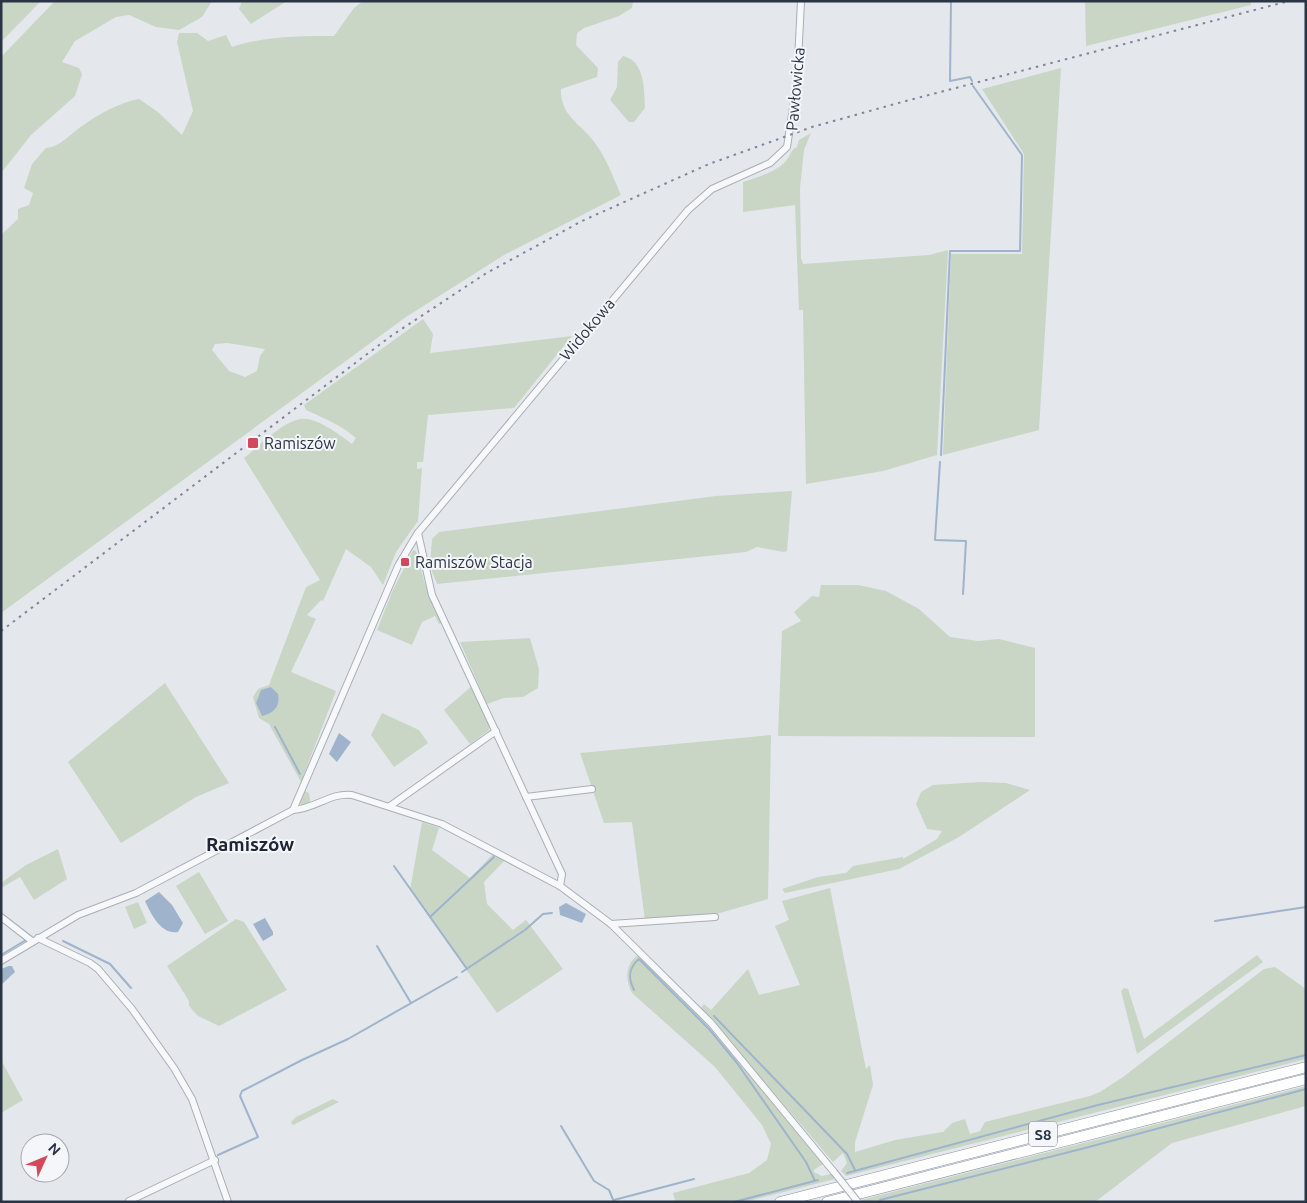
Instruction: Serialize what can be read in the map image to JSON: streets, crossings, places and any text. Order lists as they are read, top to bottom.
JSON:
{
  "streets": {
    "highway": ["S8"],
    "street": ["Pawłowicka", "Widokowa"]
  },
  "crossings": [
    ["Pawłowicka", "Widokowa"]
  ],
  "districts": ["Ramiszów"],
  "places": {
    "transit": ["Ramiszów", "Ramiszów Stacja"]
  },
  "north": "top right"
}
